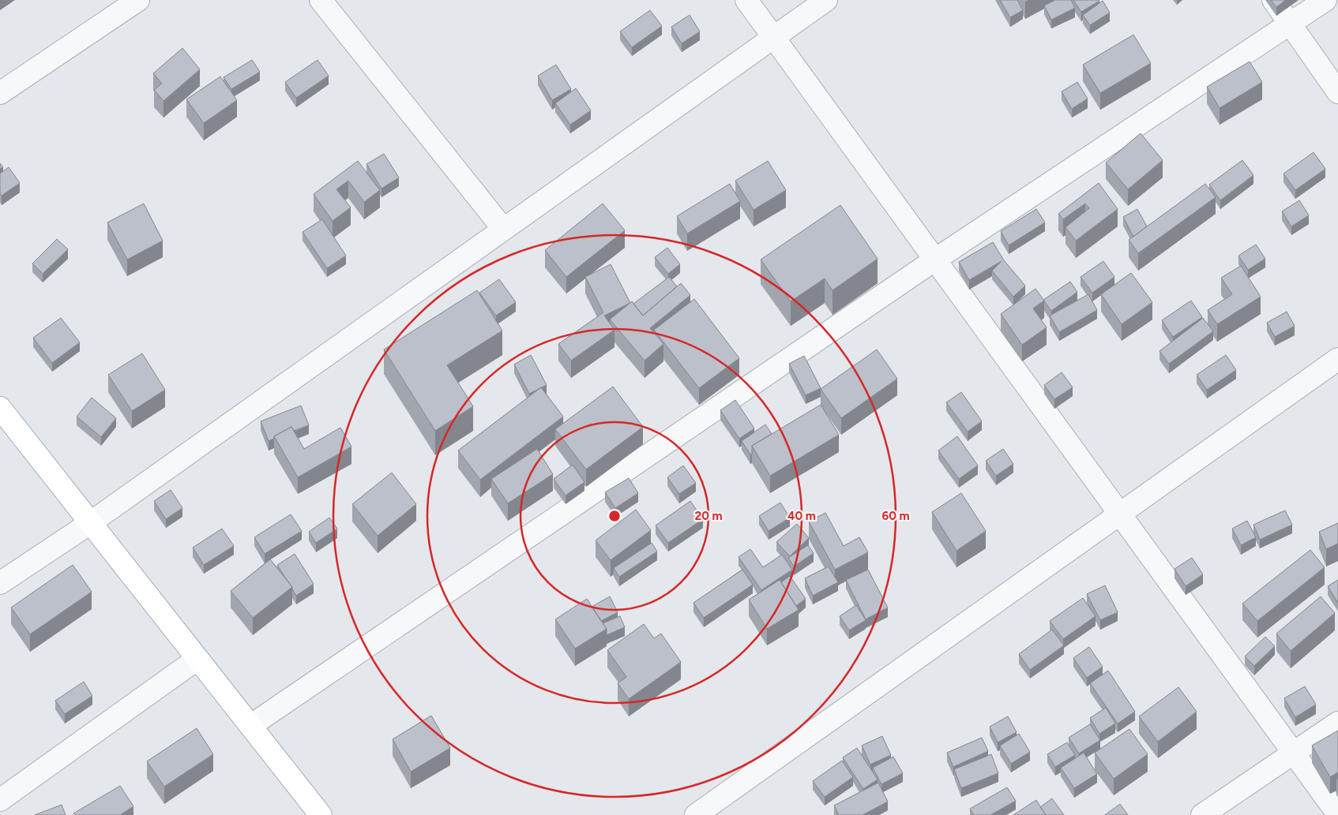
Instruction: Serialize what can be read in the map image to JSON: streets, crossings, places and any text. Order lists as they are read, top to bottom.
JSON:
{
  "rings": ["20 m", "40 m", "60 m"]
}
